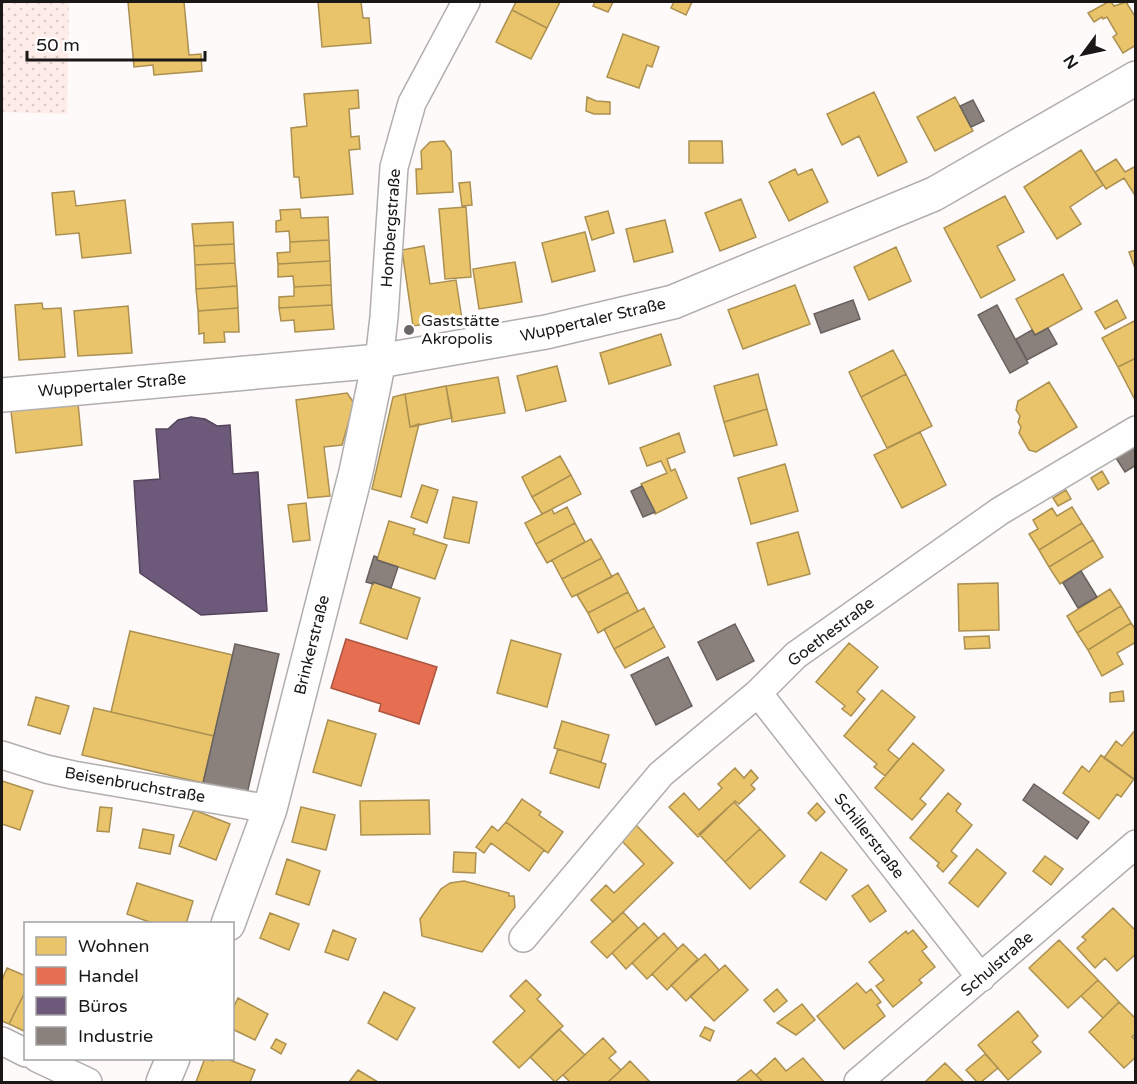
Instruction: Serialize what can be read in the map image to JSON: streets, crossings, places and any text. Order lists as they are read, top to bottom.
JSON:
{
  "streets": {
    "main road": ["Wuppertaler Straße", "Brinkerstraße"],
    "street": [
      "Hombergstraße",
      "Goethestraße",
      "Beisenbruchstraße",
      "Schillerstraße",
      "Schulstraße"
    ]
  },
  "crossings": [
    ["Hombergstraße", "Wuppertaler Straße"],
    ["Hombergstraße", "Brinkerstraße"],
    ["Wuppertaler Straße", "Brinkerstraße"],
    ["Goethestraße", "Schillerstraße"],
    ["Brinkerstraße", "Beisenbruchstraße"],
    ["Schillerstraße", "Schulstraße"]
  ],
  "places": ["Gaststätte Akropolis"],
  "legend": [
    "Wohnen",
    "Handel",
    "Büros",
    "Industrie"
  ],
  "scale_bar": "50 m",
  "north": "bottom left"
}
